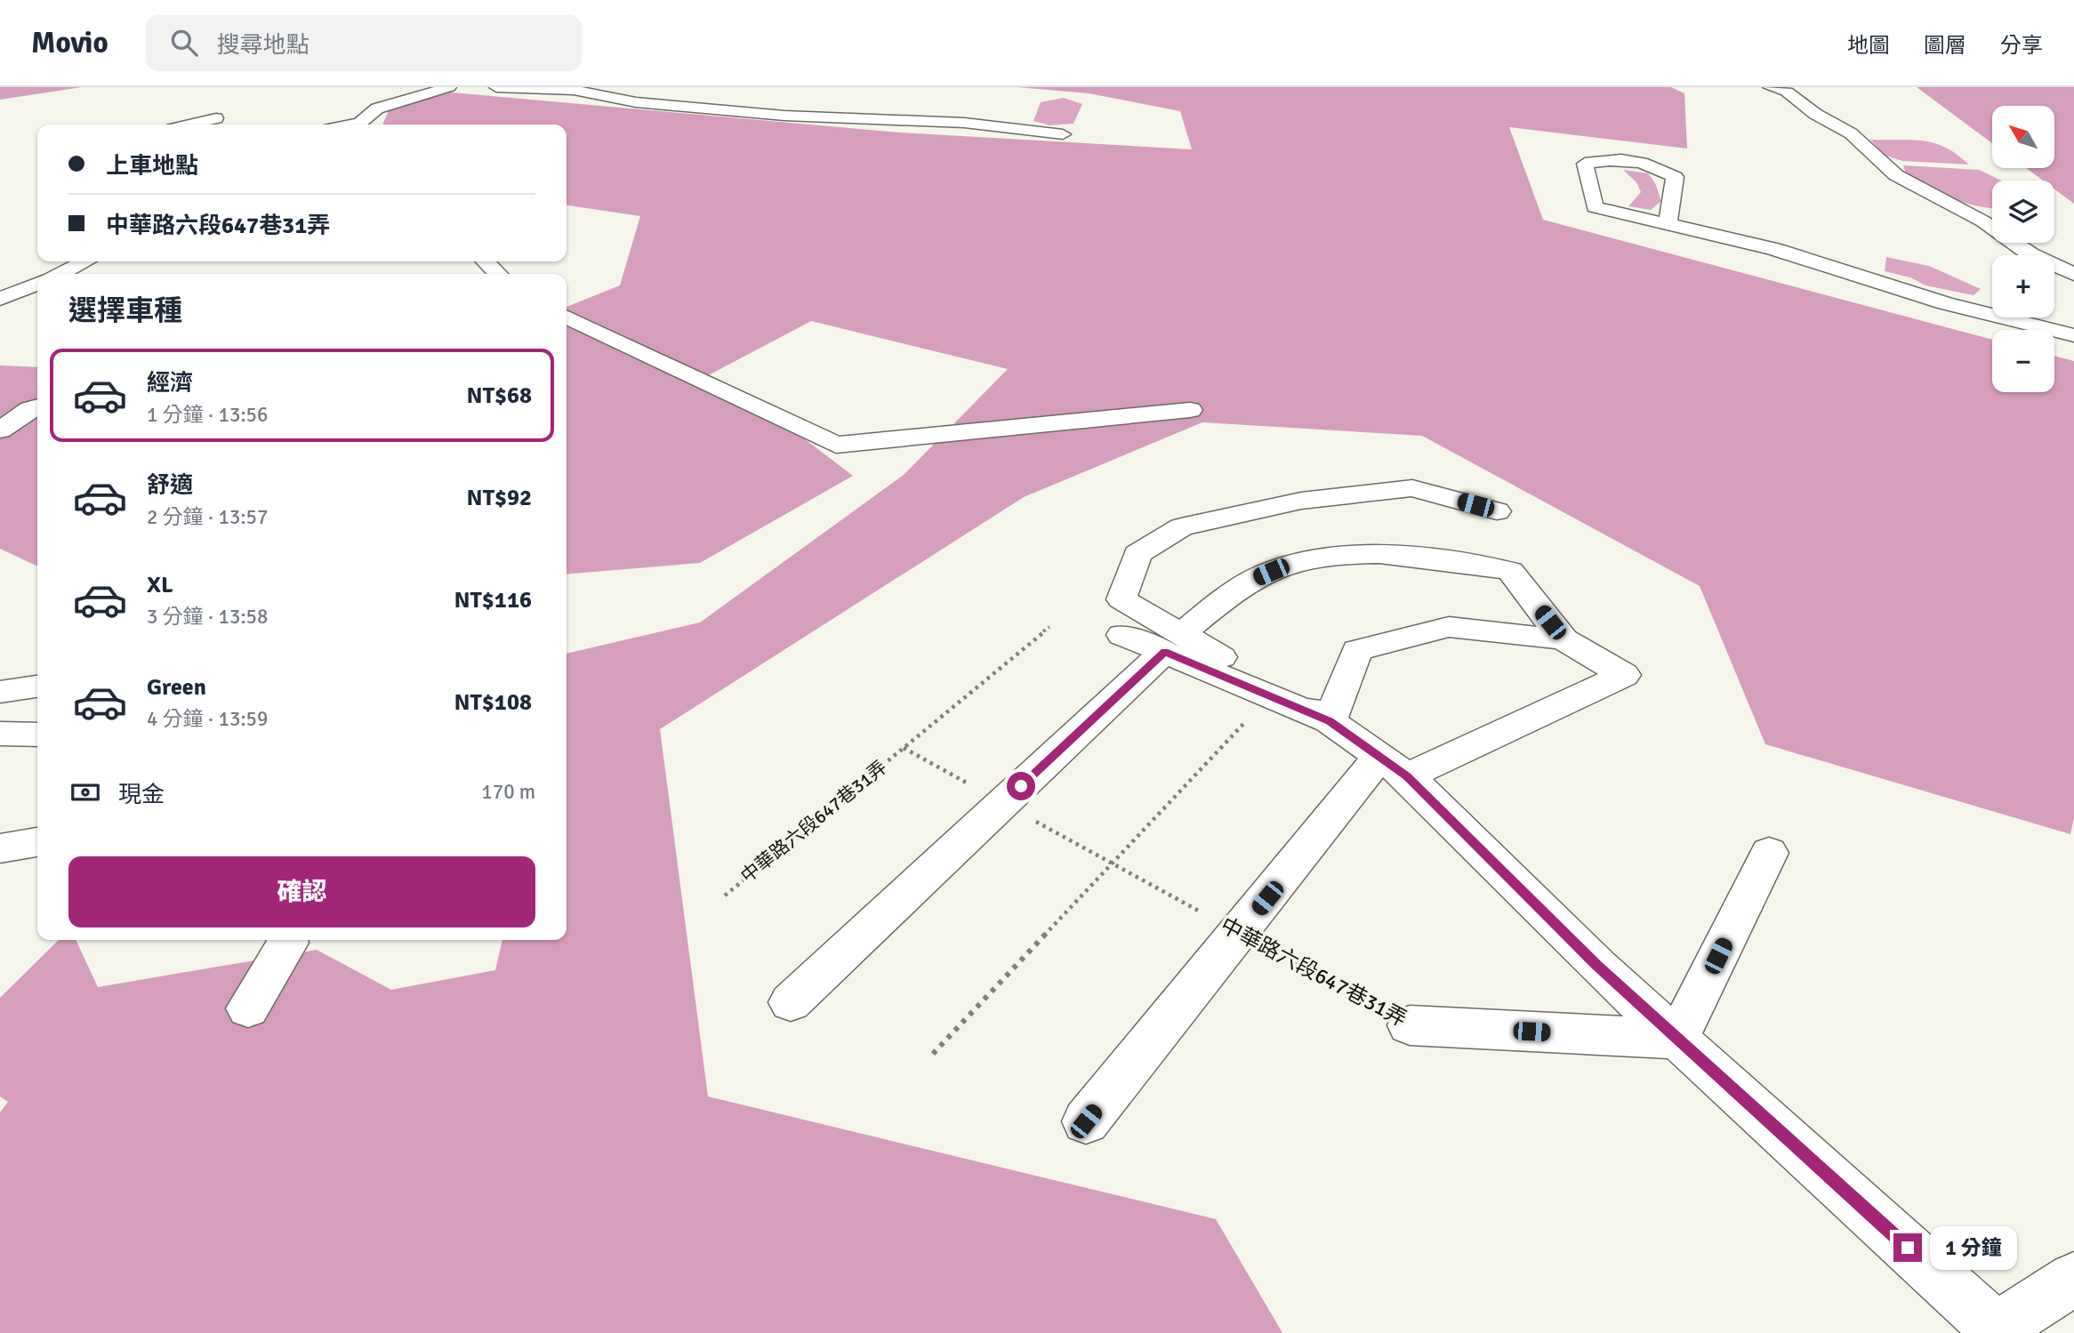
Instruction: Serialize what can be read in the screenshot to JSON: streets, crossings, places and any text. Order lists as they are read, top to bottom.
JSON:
{
  "streets": {
    "street": ["中華路六段647巷31弄"]
  },
  "north": "top left",
  "page": {
    "header": "Movio",
    "search": "搜尋地點",
    "nav": ["地圖", "圖層", "分享"],
    "map_buttons": ["+", "−"],
    "banner": ["上車地點", "中華路六段647巷31弄"],
    "heading": "選擇車種",
    "list": [
      {
        "name": "經濟",
        "note": "1 分鐘 · 13:56",
        "value": "NT$68"
      },
      {
        "name": "舒適",
        "note": "2 分鐘 · 13:57",
        "value": "NT$92"
      },
      {
        "name": "XL",
        "note": "3 分鐘 · 13:58",
        "value": "NT$116"
      },
      {
        "name": "Green",
        "note": "4 分鐘 · 13:59",
        "value": "NT$108"
      }
    ],
    "pay": ["現金", "170 m"],
    "buttons": "確認",
    "bubble": "1 分鐘"
  }
}
